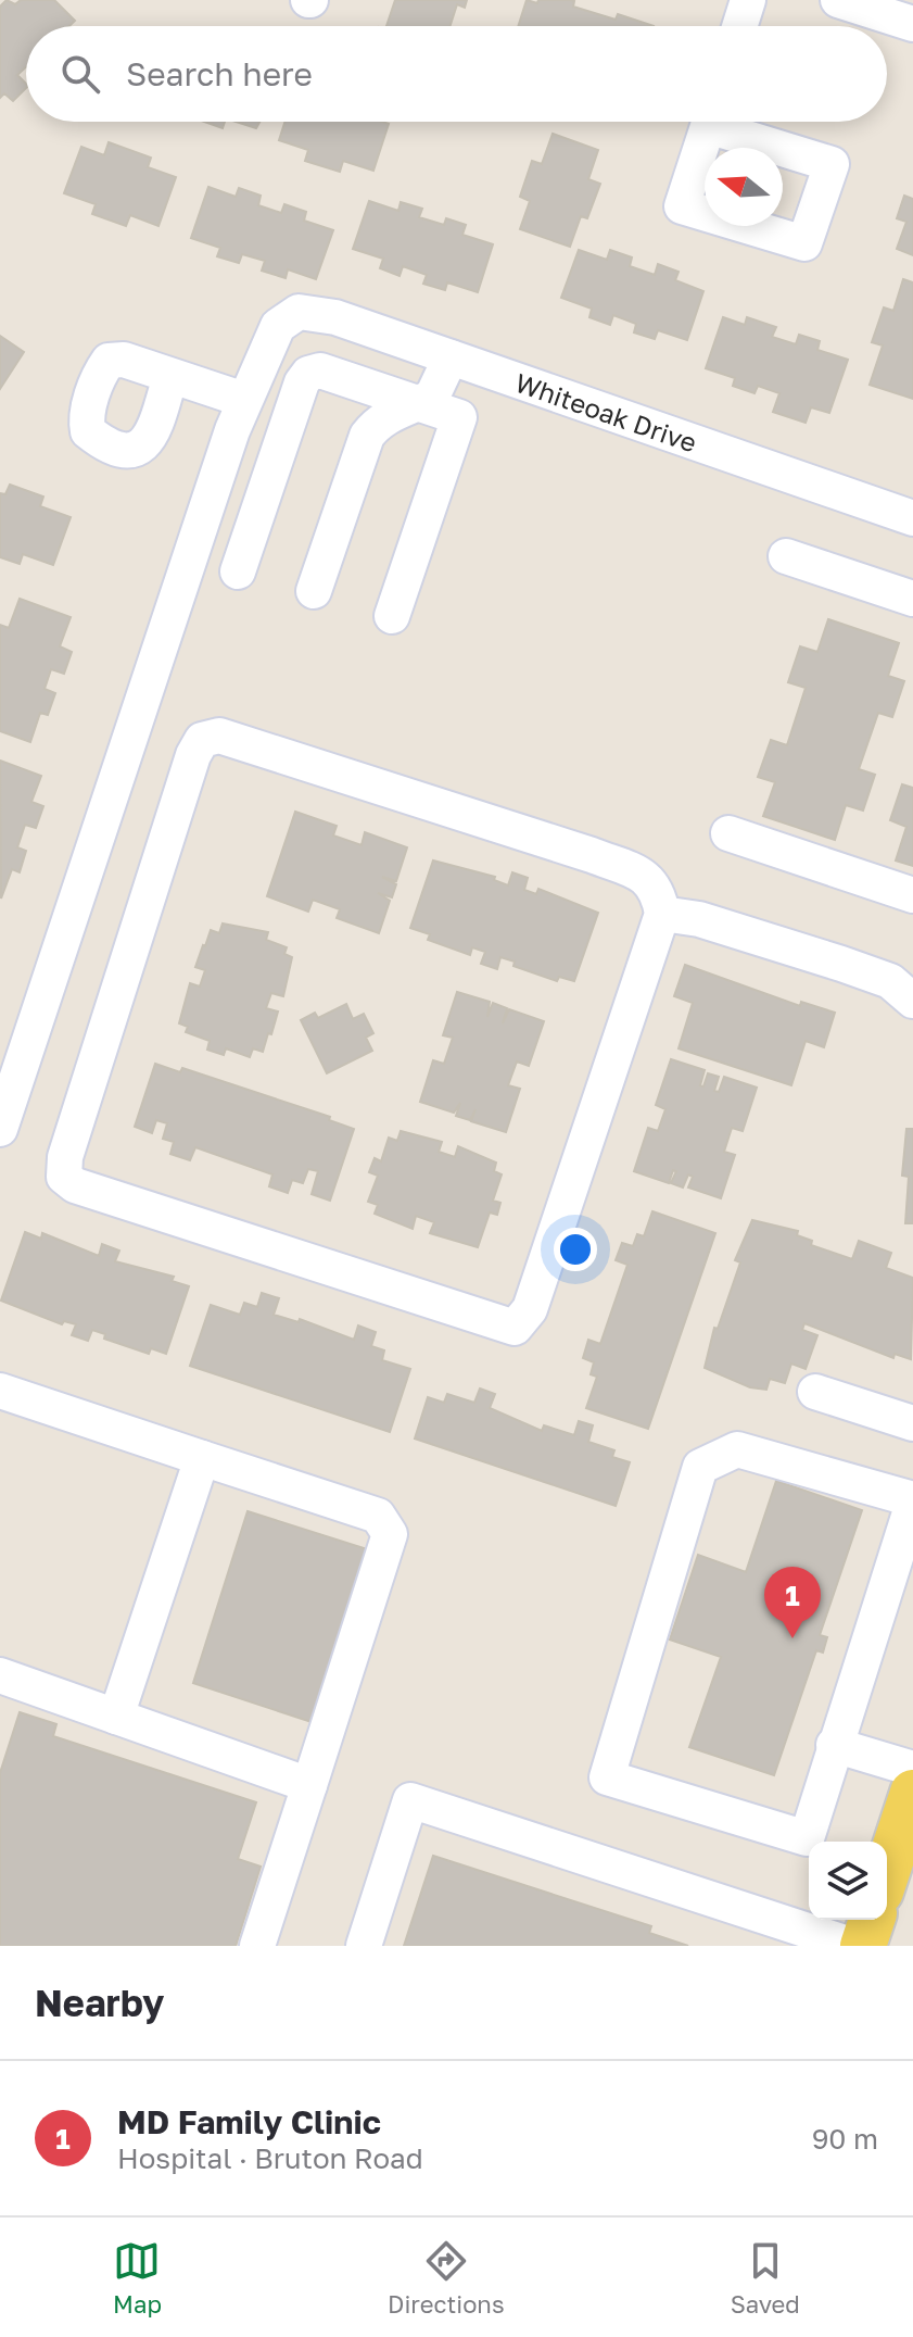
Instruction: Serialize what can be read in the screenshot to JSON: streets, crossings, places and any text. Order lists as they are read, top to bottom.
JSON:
{
  "streets": {
    "lane": ["Whiteoak Drive"]
  },
  "north": "left",
  "page": {
    "search": "Search here",
    "pins": "1",
    "heading": "Nearby",
    "list": [
      {
        "mark": "1",
        "name": "MD Family Clinic",
        "note": "Hospital · Bruton Road",
        "value": "90 m"
      }
    ],
    "nav": ["Map", "Directions", "Saved"]
  }
}
